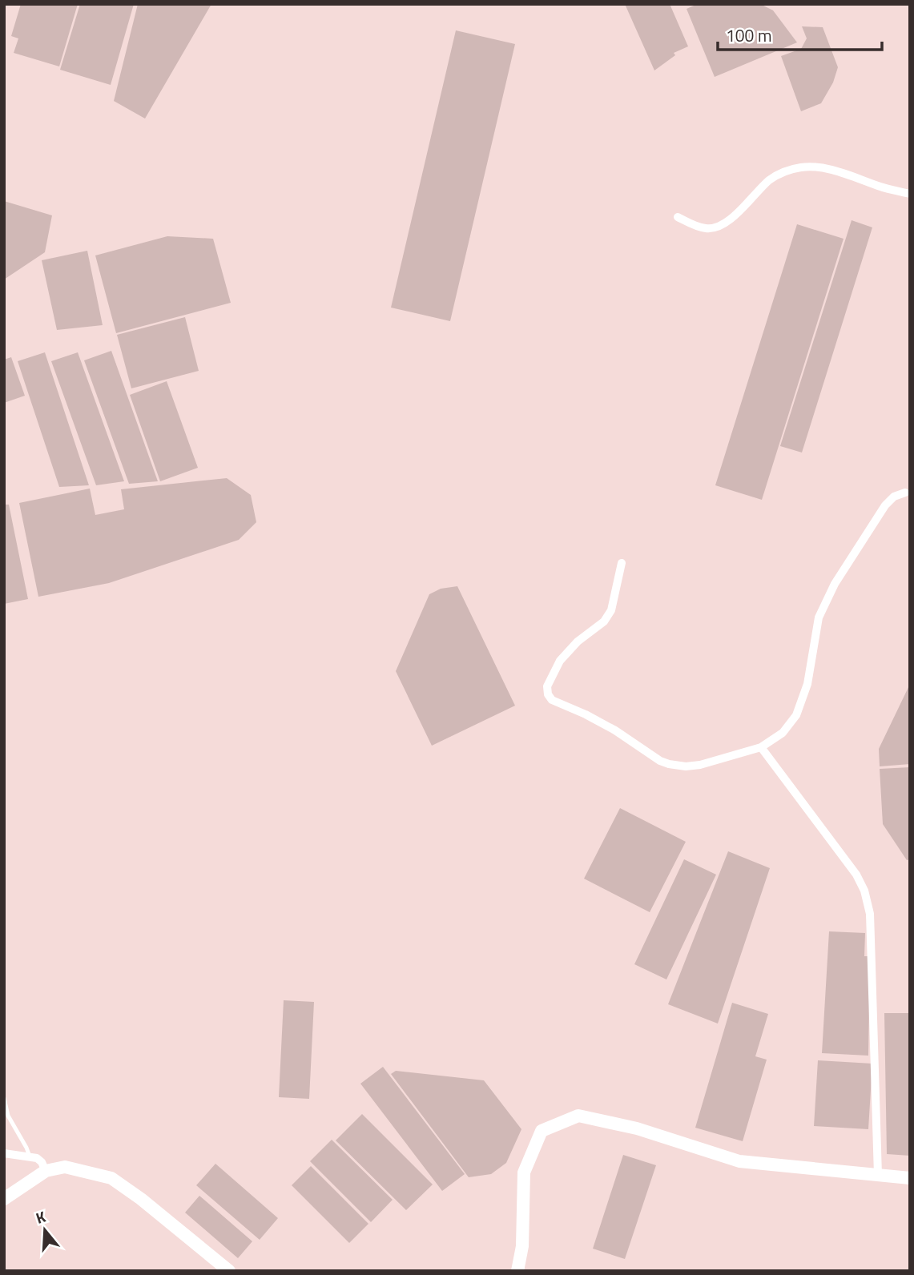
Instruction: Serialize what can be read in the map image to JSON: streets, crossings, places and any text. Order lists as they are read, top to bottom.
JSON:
{
  "scale_bar": "100 m",
  "north": "top"
}
